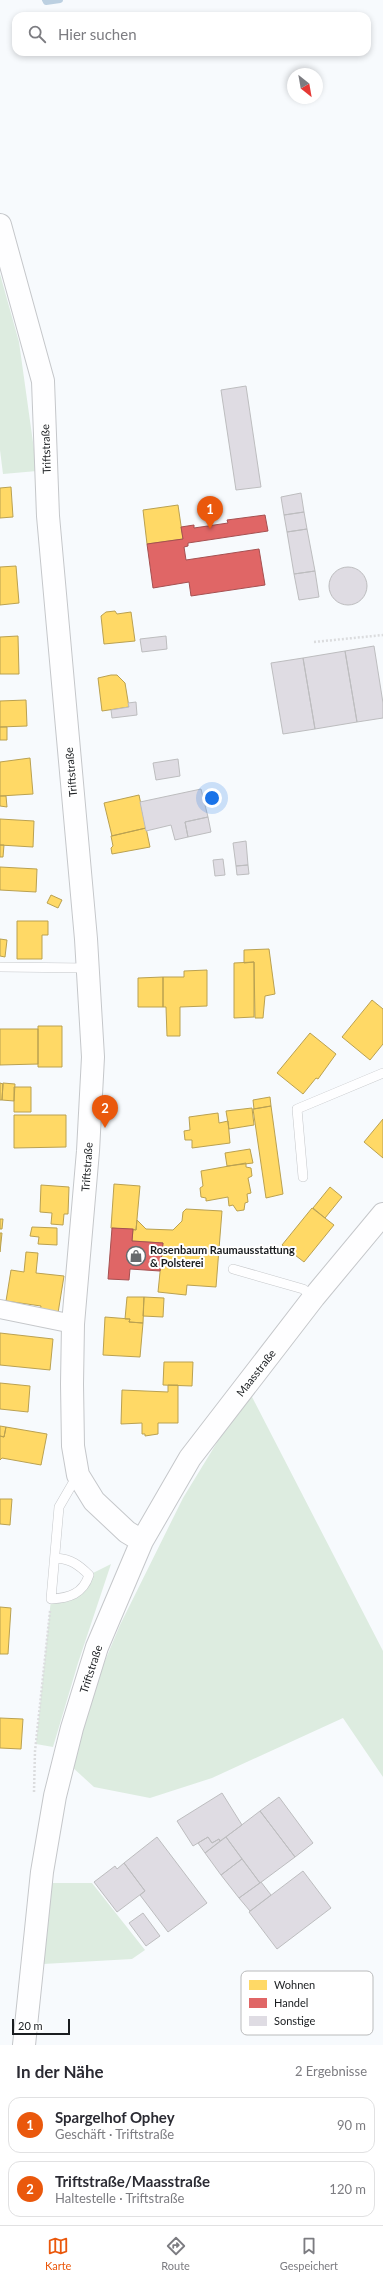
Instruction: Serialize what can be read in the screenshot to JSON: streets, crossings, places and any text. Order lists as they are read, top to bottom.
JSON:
{
  "streets": {
    "street": ["Triftstraße", "Maasstraße"]
  },
  "crossings": [
    ["Triftstraße", "Maasstraße"]
  ],
  "places": {
    "shop": ["Rosenbaum Raumausstattung & Polsterei"]
  },
  "legend": ["Wohnen", "Handel", "Sonstige"],
  "scale_bar": "20 m",
  "north": "bottom right",
  "page": {
    "search": "Hier suchen",
    "pins": ["1", "2"],
    "scale": "20 m",
    "heading": ["In der Nähe", "2 Ergebnisse"],
    "list": [
      {
        "mark": "1",
        "name": "Spargelhof Ophey",
        "note": "Geschäft · Triftstraße",
        "value": "90 m"
      },
      {
        "mark": "2",
        "name": "Triftstraße/Maasstraße",
        "note": "Haltestelle · Triftstraße",
        "value": "120 m"
      }
    ],
    "nav": ["Karte", "Route", "Gespeichert"]
  }
}
